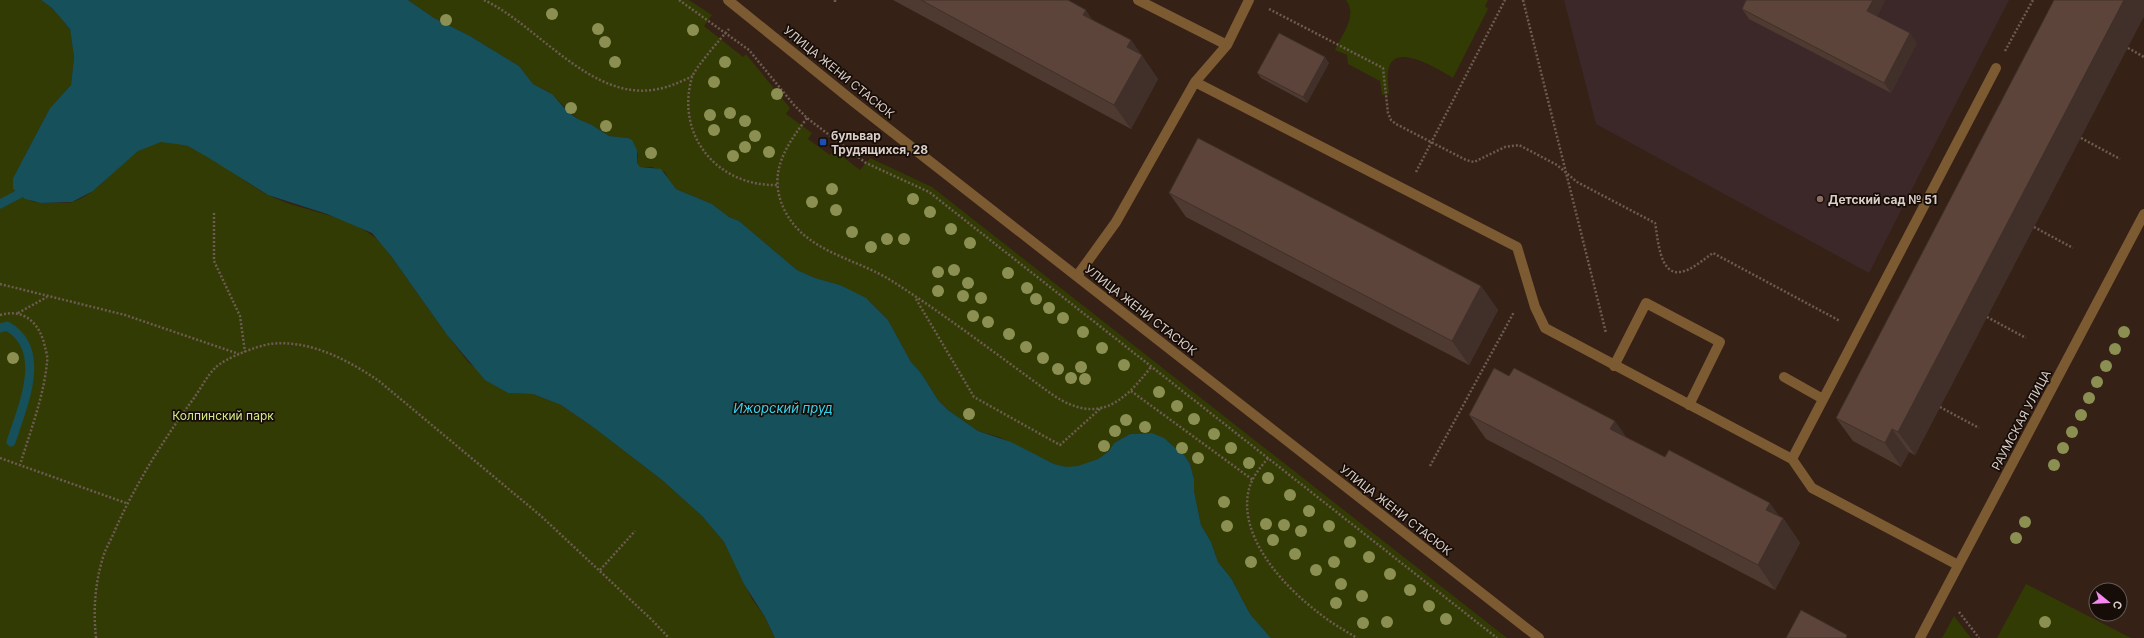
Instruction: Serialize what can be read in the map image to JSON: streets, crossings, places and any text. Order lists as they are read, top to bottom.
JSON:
{
  "streets": {
    "street": ["УЛИЦА ЖЕНИ СТАСЮК", "РАУМСКАЯ УЛИЦА"]
  },
  "water": ["Ижорский пруд"],
  "parks": ["Колпинский парк"],
  "places": {
    "transit": ["бульвар Трудящихся, 28"],
    "other": ["Детский сад № 51"]
  },
  "north": "right"
}
